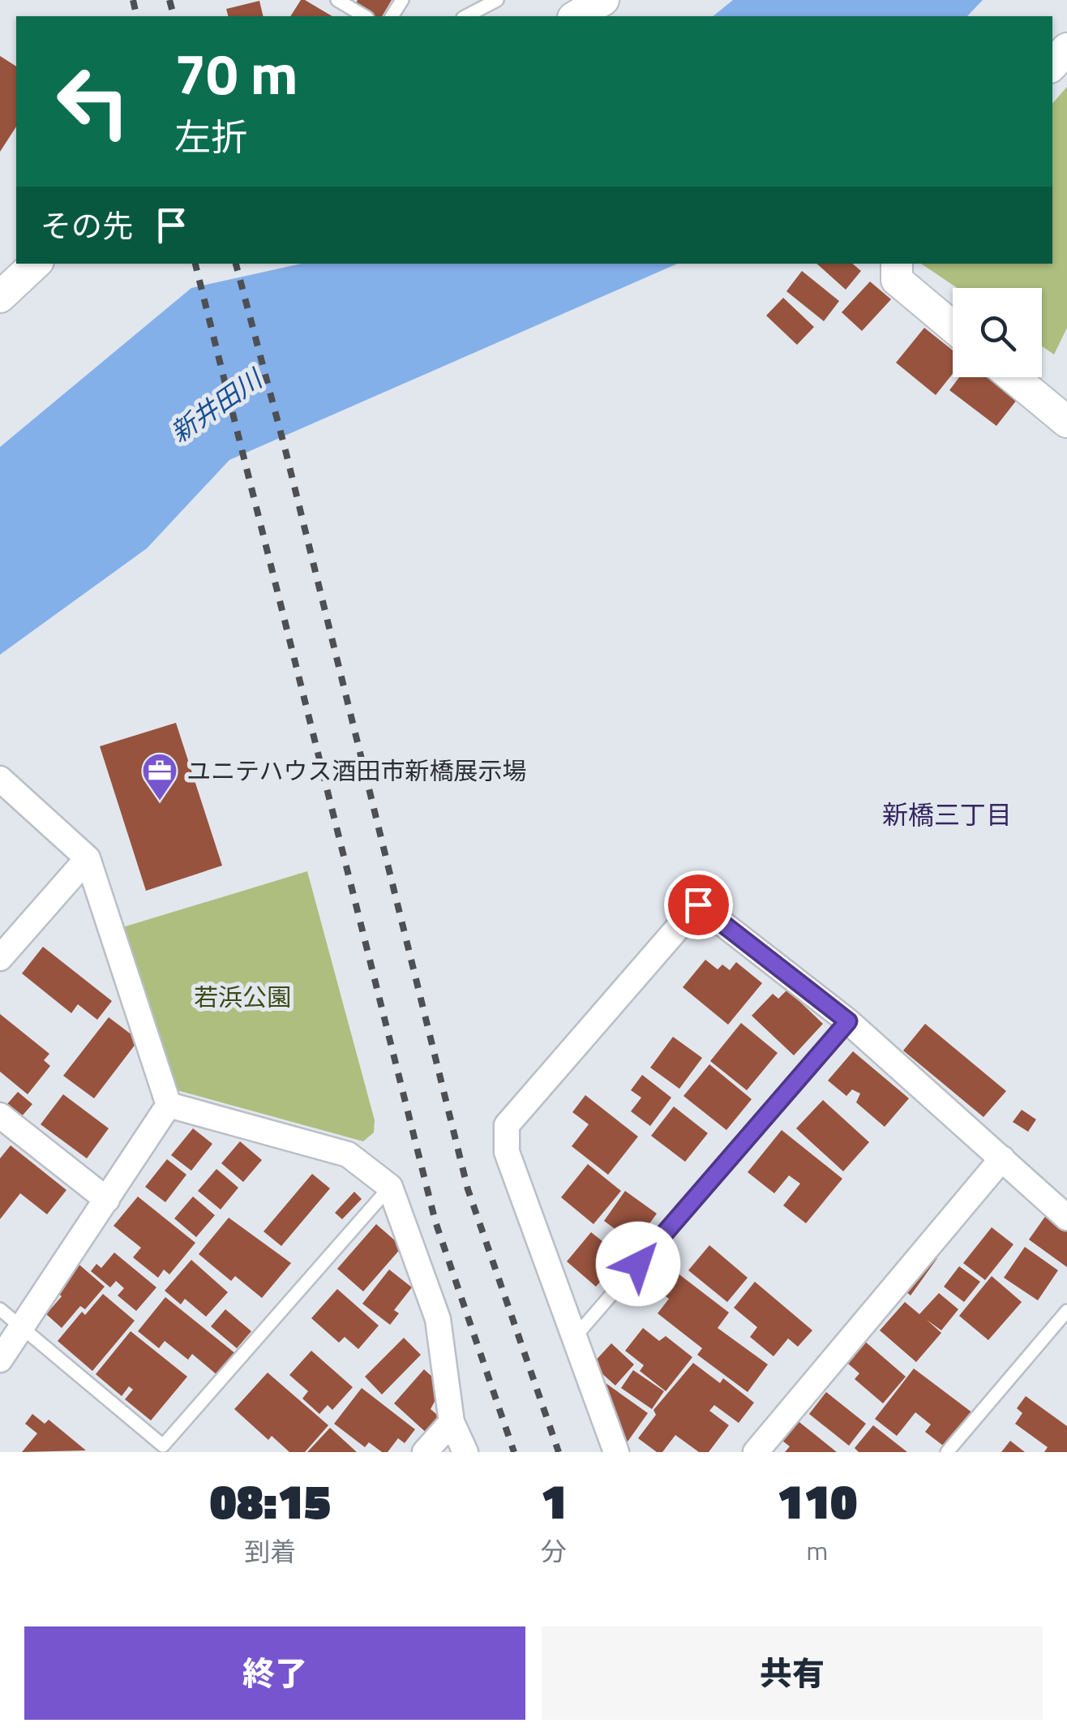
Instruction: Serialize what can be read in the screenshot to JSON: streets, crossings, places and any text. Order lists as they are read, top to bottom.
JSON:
{
  "districts": ["新橋三丁目"],
  "water": ["新井田川"],
  "parks": ["若浜公園"],
  "places": {
    "office": ["ユニテハウス酒田市新橋展示場"]
  },
  "page": {
    "turn": ["70 m", "左折"],
    "then": "その先",
    "eta": [
      "08:15",
      "到着",
      "1",
      "分",
      "110",
      "m"
    ],
    "buttons": ["終了", "共有"]
  }
}
